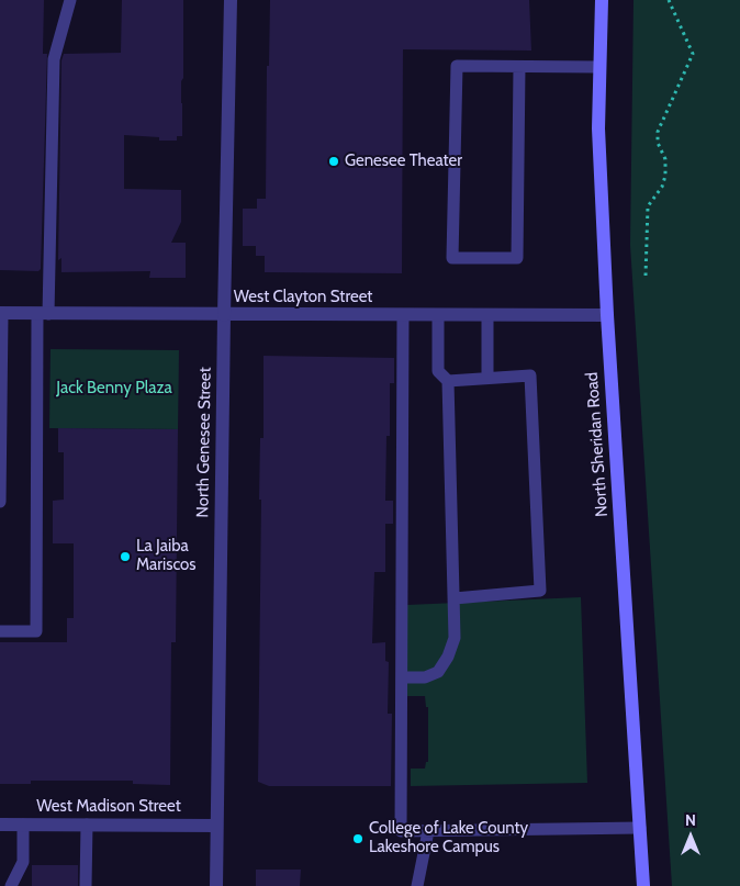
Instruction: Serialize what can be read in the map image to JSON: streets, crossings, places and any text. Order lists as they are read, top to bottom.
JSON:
{
  "streets": {
    "main road": ["North Sheridan Road"],
    "street": ["West Clayton Street", "North Genesee Street", "West Madison Street"]
  },
  "crossings": [
    ["West Clayton Street", "North Genesee Street"],
    ["West Clayton Street", "North Sheridan Road"],
    ["North Genesee Street", "West Madison Street"]
  ],
  "parks": ["Jack Benny Plaza"],
  "places": ["Genesee Theater", "La Jaiba Mariscos", "College of Lake County Lakeshore Campus"],
  "north": "top"
}
